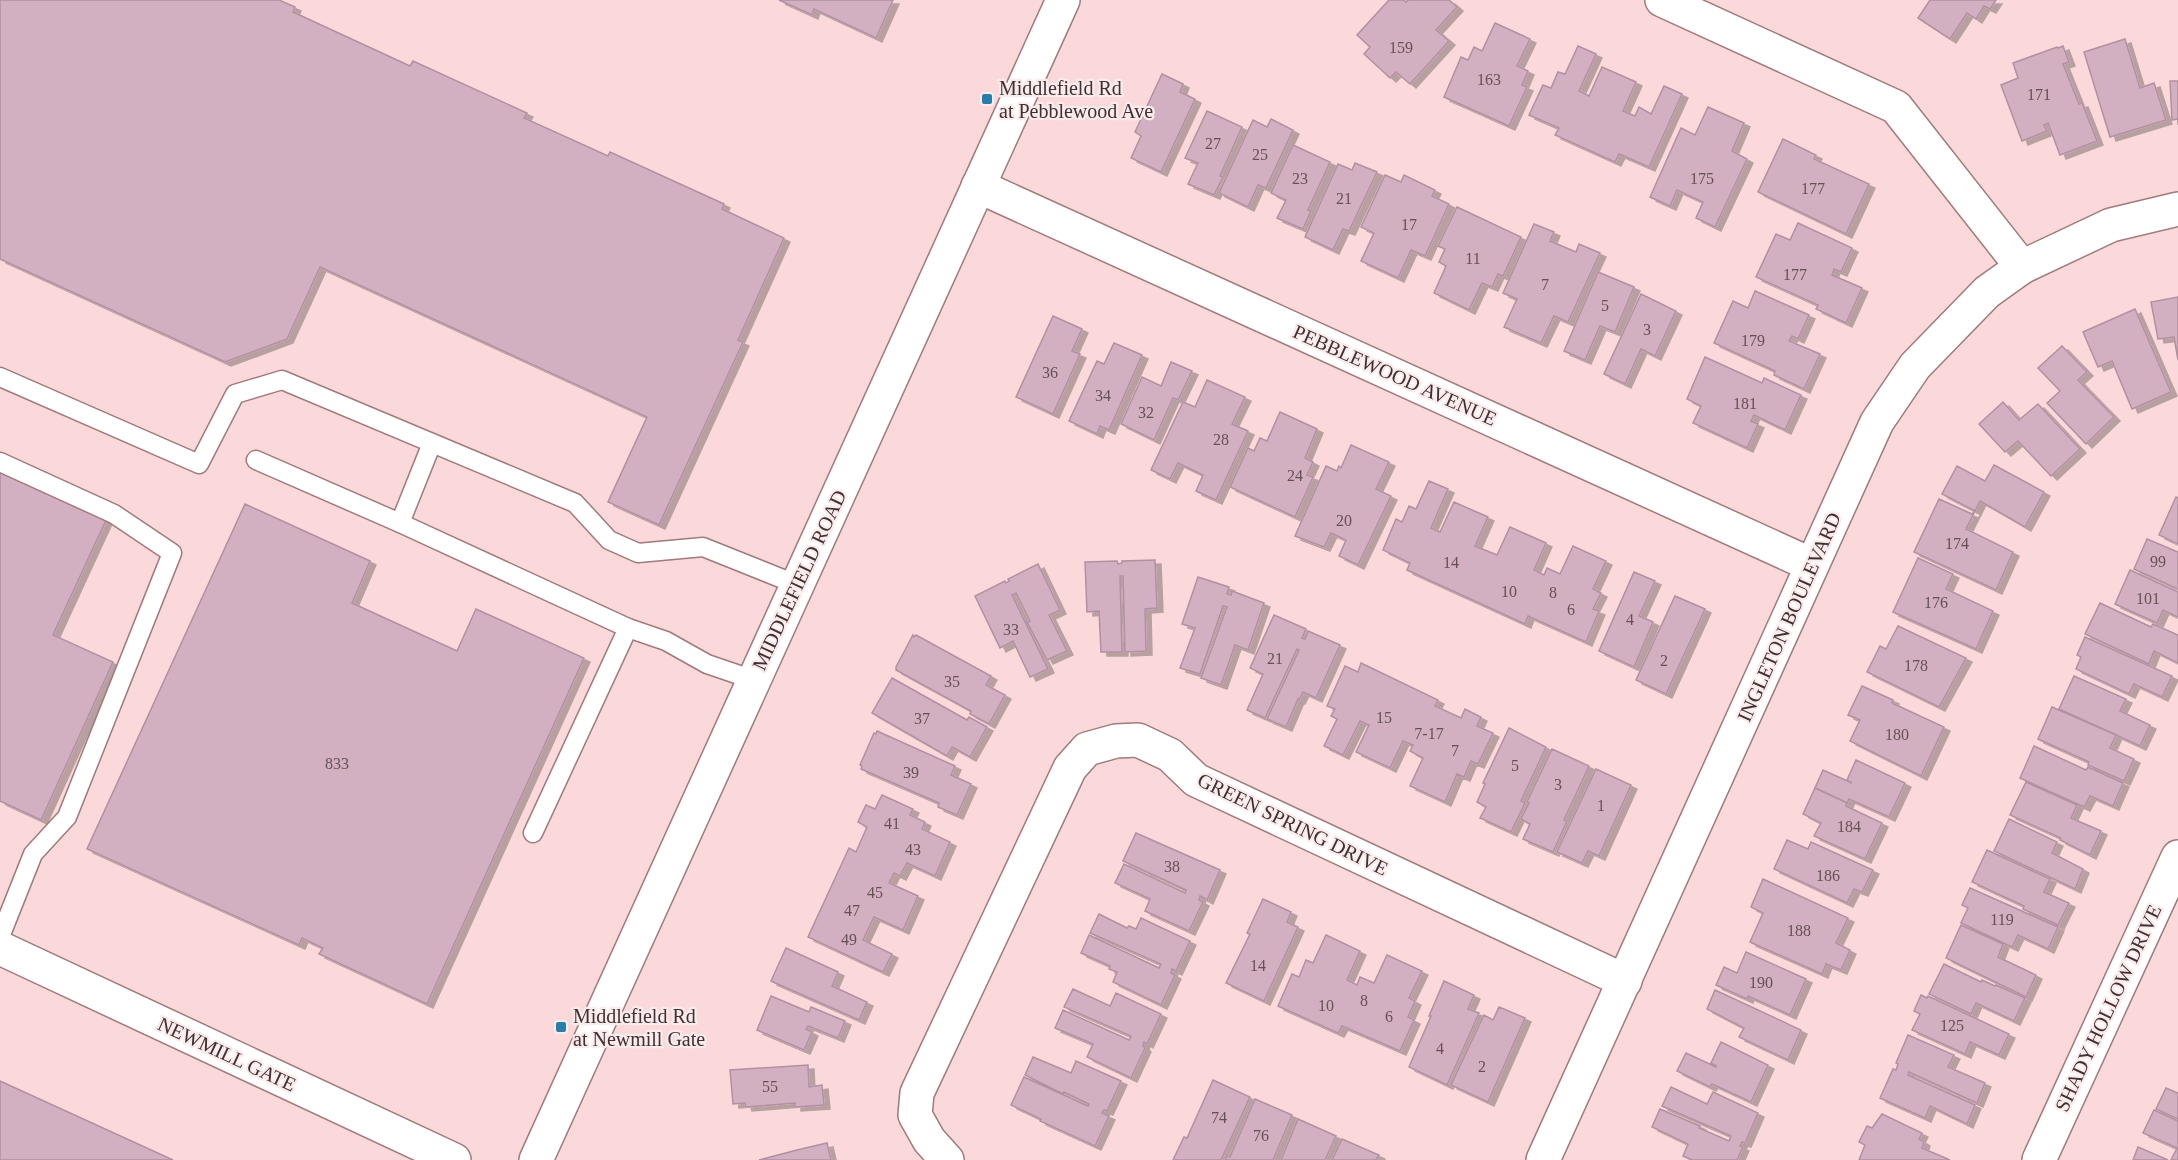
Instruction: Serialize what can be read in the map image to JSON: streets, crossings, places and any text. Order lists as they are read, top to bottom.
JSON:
{
  "streets": {
    "street": [
      "PEBBLEWOOD AVENUE",
      "MIDDLEFIELD ROAD",
      "INGLETON BOULEVARD",
      "GREEN SPRING DRIVE",
      "SHADY HOLLOW DRIVE",
      "NEWMILL GATE"
    ]
  },
  "crossings": [
    ["PEBBLEWOOD AVENUE", "MIDDLEFIELD ROAD"],
    ["PEBBLEWOOD AVENUE", "INGLETON BOULEVARD"],
    ["INGLETON BOULEVARD", "GREEN SPRING DRIVE"]
  ],
  "places": {
    "transit": ["Middlefield Rd at Pebblewood Ave", "Middlefield Rd at Newmill Gate"]
  },
  "house_numbers": [
    "159",
    "163",
    "171",
    "27",
    "25",
    "23",
    "175",
    "177",
    "21",
    "17",
    "11",
    "177",
    "7",
    "5",
    "3",
    "179",
    "36",
    "34",
    "181",
    "32",
    "28",
    "24",
    "20",
    "174",
    "99",
    "14",
    "10",
    "8",
    "101",
    "176",
    "6",
    "4",
    "33",
    "21",
    "2",
    "178",
    "35",
    "15",
    "37",
    "7-17",
    "180",
    "7",
    "833",
    "5",
    "39",
    "3",
    "1",
    "41",
    "184",
    "43",
    "38",
    "186",
    "45",
    "47",
    "119",
    "188",
    "49",
    "14",
    "190",
    "8",
    "10",
    "6",
    "125",
    "4",
    "2",
    "55",
    "74",
    "76"
  ]
}
